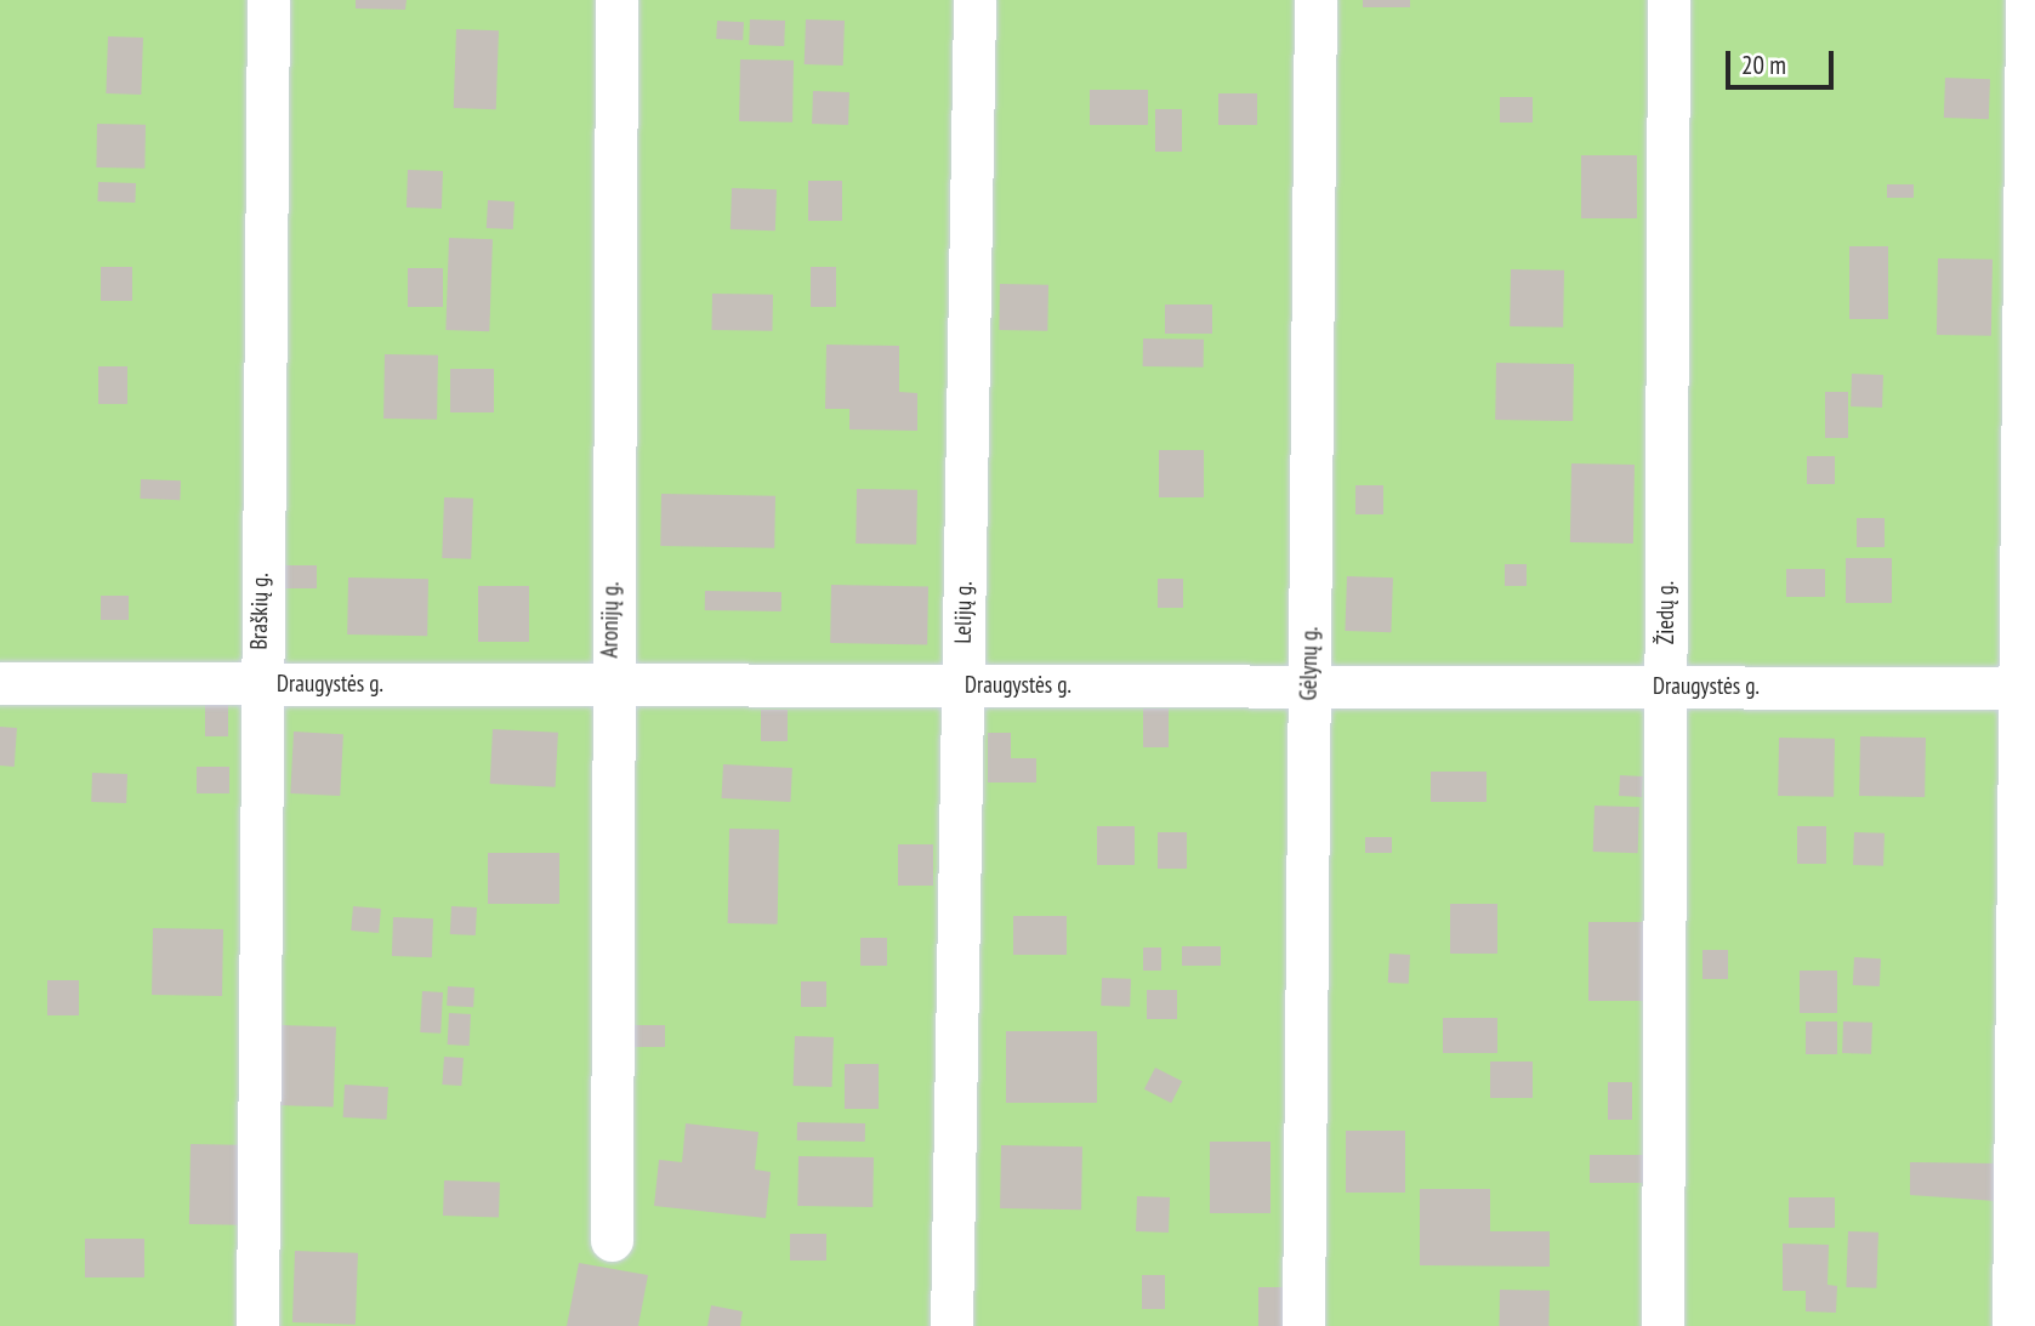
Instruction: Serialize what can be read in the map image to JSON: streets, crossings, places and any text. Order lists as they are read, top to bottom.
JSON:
{
  "streets": {
    "street": [
      "Braškių g.",
      "Lelijų g.",
      "Žiedų g.",
      "Aronijų g.",
      "Gėlynų g.",
      "Draugystės g."
    ]
  },
  "crossings": [
    ["Braškių g.", "Draugystės g."],
    ["Lelijų g.", "Draugystės g."],
    ["Žiedų g.", "Draugystės g."],
    ["Aronijų g.", "Draugystės g."],
    ["Gėlynų g.", "Draugystės g."]
  ],
  "scale_bar": "20 m"
}
